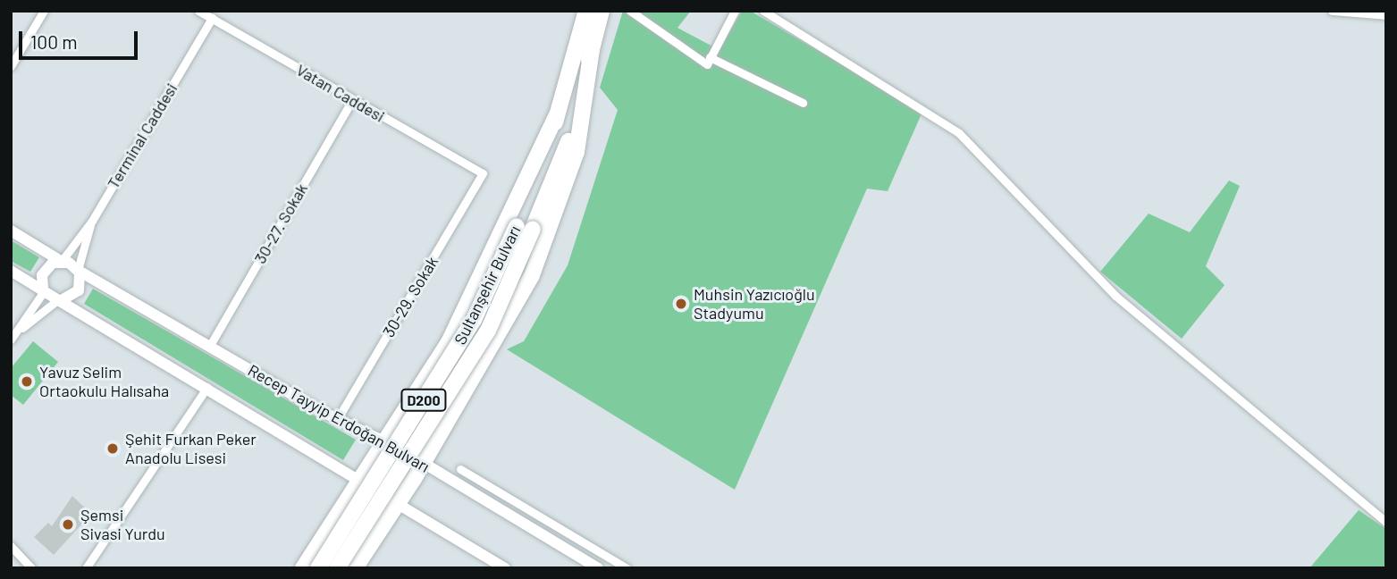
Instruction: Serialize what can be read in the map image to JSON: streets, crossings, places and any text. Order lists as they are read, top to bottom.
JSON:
{
  "streets": {
    "highway": ["Sultanşehir Bulvarı", "D200"],
    "street": [
      "Vatan Caddesi",
      "Terminal Caddesi",
      "30-27. Sokak",
      "30-29. Sokak",
      "Recep Tayyip Erdoğan Bulvarı"
    ]
  },
  "crossings": [
    ["Vatan Caddesi", "Terminal Caddesi"],
    ["Vatan Caddesi", "30-27. Sokak"],
    ["Vatan Caddesi", "30-29. Sokak"],
    ["Terminal Caddesi", "Recep Tayyip Erdoğan Bulvarı"],
    ["30-27. Sokak", "Recep Tayyip Erdoğan Bulvarı"],
    ["30-29. Sokak", "Recep Tayyip Erdoğan Bulvarı"]
  ],
  "places": [
    "Muhsin Yazıcıoğlu Stadyumu",
    "Yavuz Selim Ortaokulu Halısaha",
    "Şehit Furkan Peker Anadolu Lisesi",
    "Şemsi Sivasi Yurdu"
  ],
  "scale_bar": "100 m"
}
